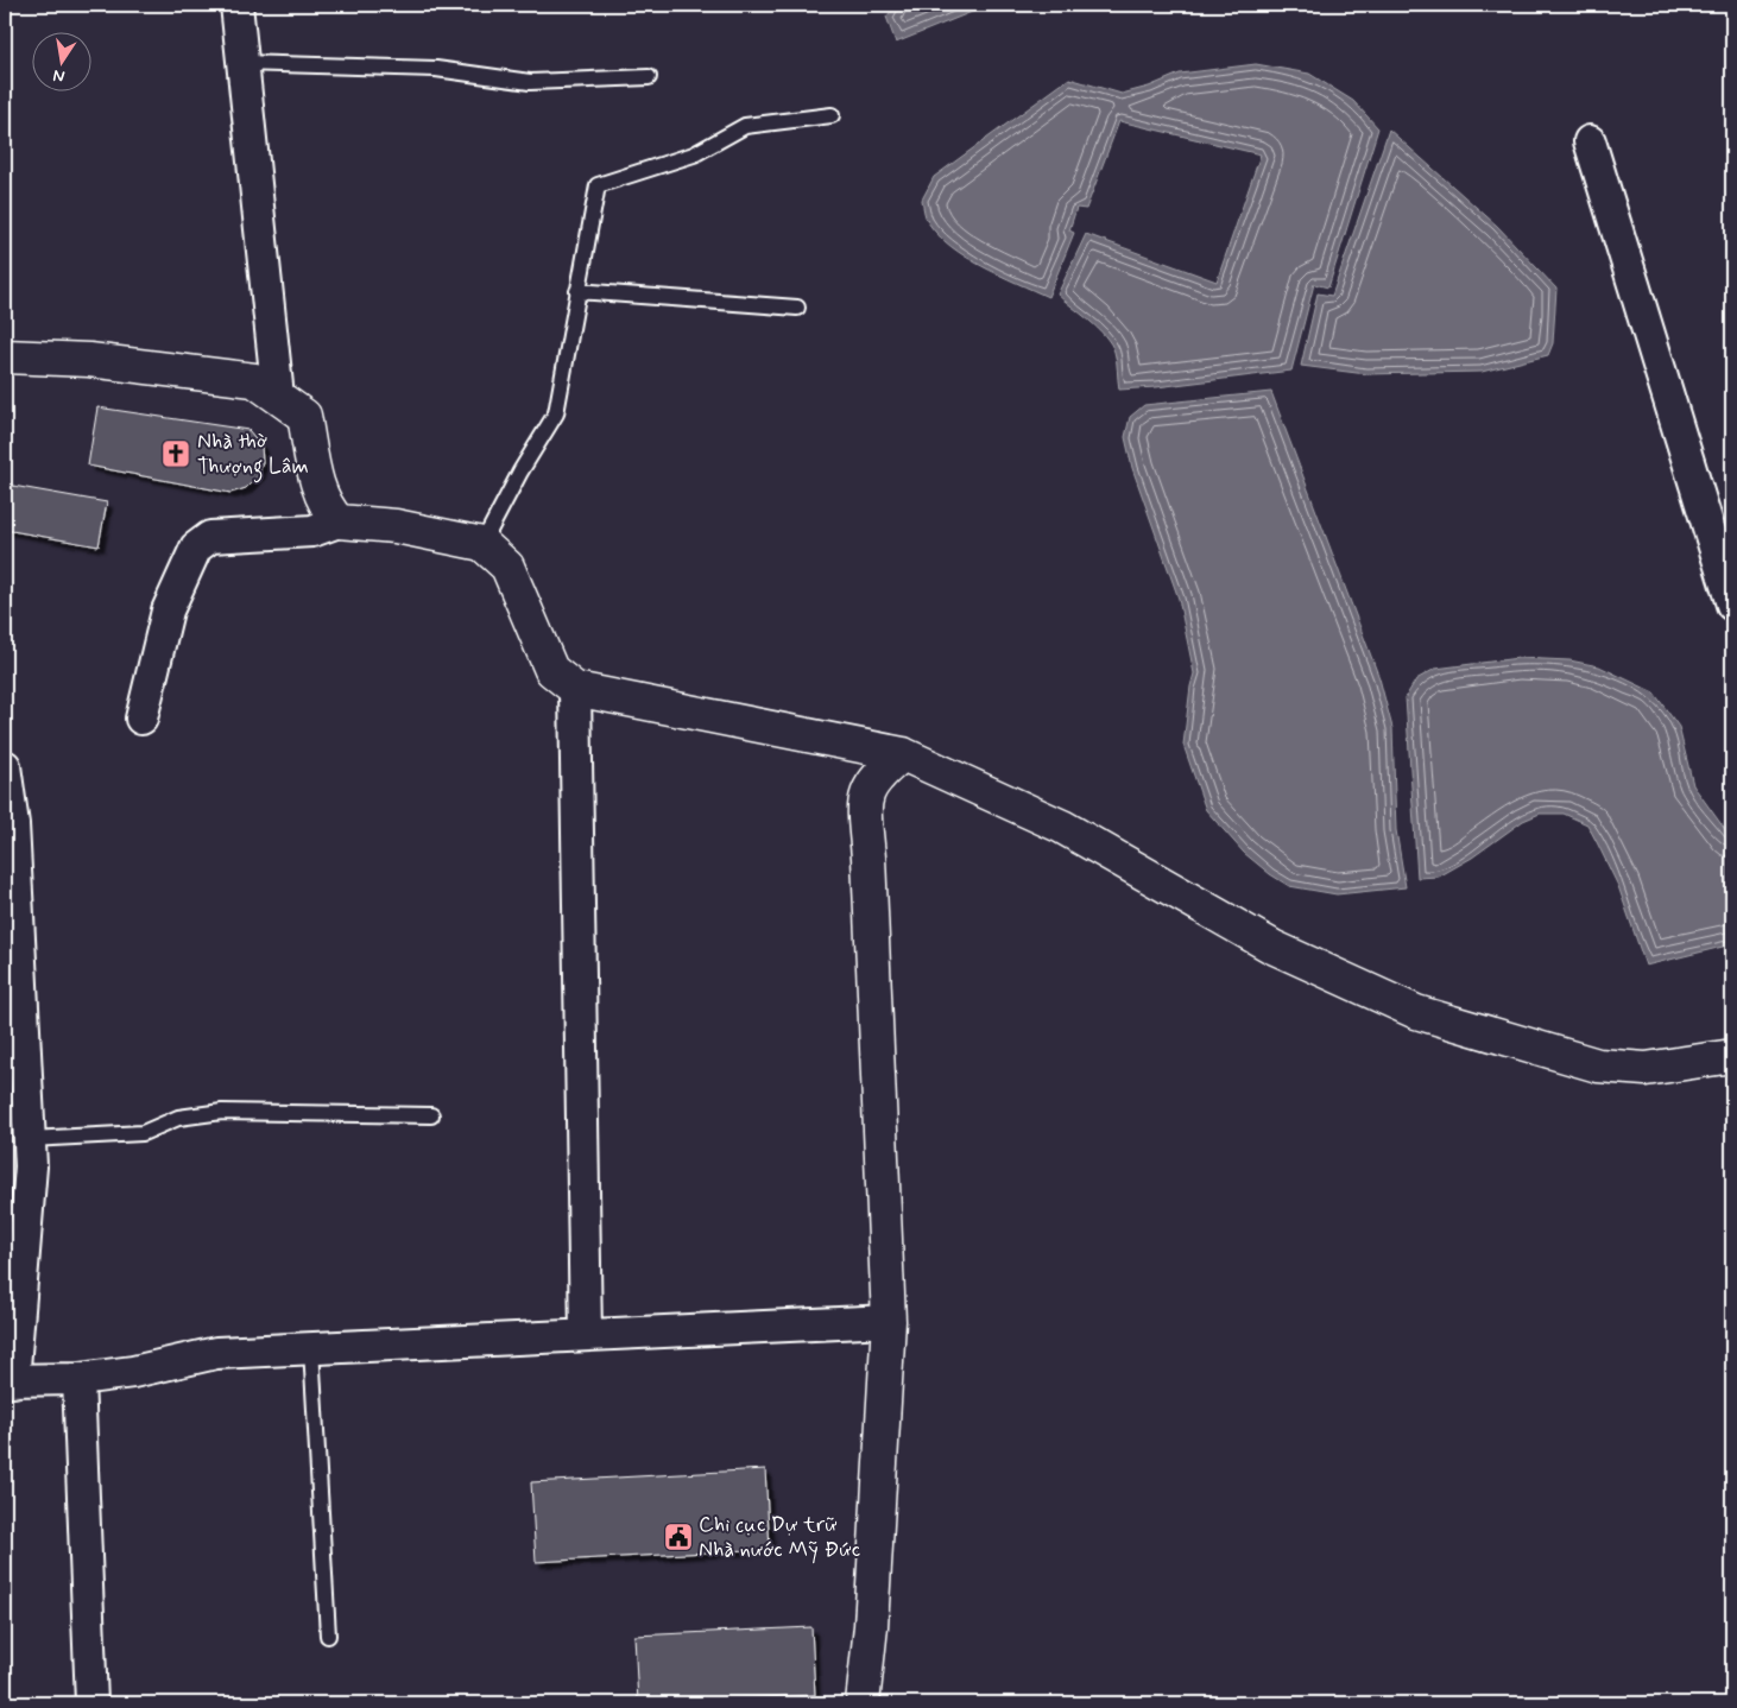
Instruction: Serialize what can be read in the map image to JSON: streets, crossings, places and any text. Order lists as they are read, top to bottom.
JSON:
{
  "places": {
    "church": ["Nhà thờ Thượng Lâm"],
    "public building": ["Chi cục Dự trữ Nhà nước Mỹ Đức"]
  },
  "north": "bottom"
}
